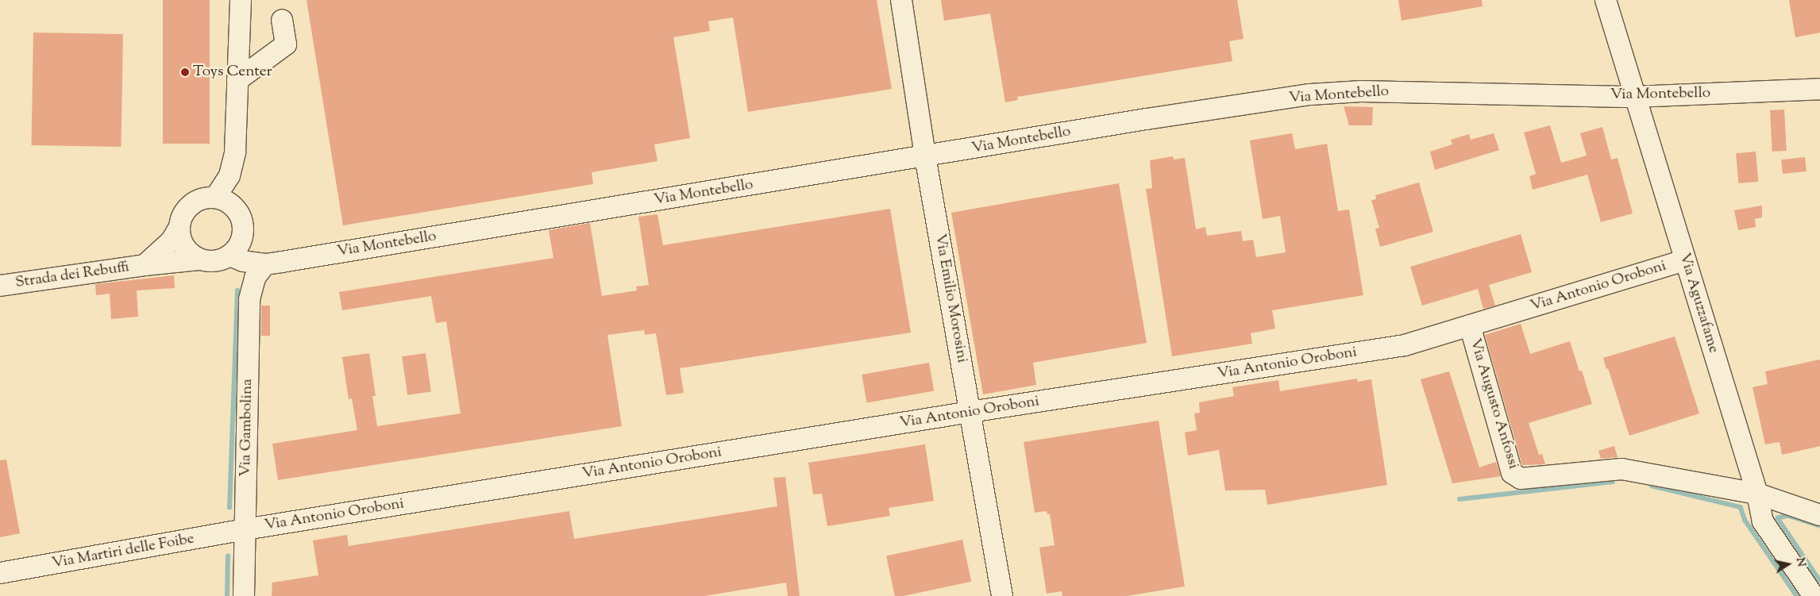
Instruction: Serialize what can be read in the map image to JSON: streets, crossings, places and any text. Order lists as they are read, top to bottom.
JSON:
{
  "streets": {
    "street": [
      "Via Montebello",
      "Strada dei Rebuffi",
      "Via Antonio Oroboni",
      "Via Emilio Morosini",
      "Via Aguzzafame",
      "Via Augusto Anfossi",
      "Via Gambolina",
      "Via Martiri delle Foibe"
    ]
  },
  "crossings": [
    ["Via Montebello", "Strada dei Rebuffi"],
    ["Via Montebello", "Via Emilio Morosini"],
    ["Via Montebello", "Via Aguzzafame"],
    ["Via Montebello", "Via Gambolina"],
    ["Via Antonio Oroboni", "Via Emilio Morosini"],
    ["Via Antonio Oroboni", "Via Aguzzafame"],
    ["Via Antonio Oroboni", "Via Augusto Anfossi"],
    ["Via Antonio Oroboni", "Via Gambolina"],
    ["Via Antonio Oroboni", "Via Martiri delle Foibe"],
    ["Via Aguzzafame", "Via Augusto Anfossi"],
    ["Via Gambolina", "Via Martiri delle Foibe"]
  ],
  "places": ["Toys Center"],
  "north": "right"
}
